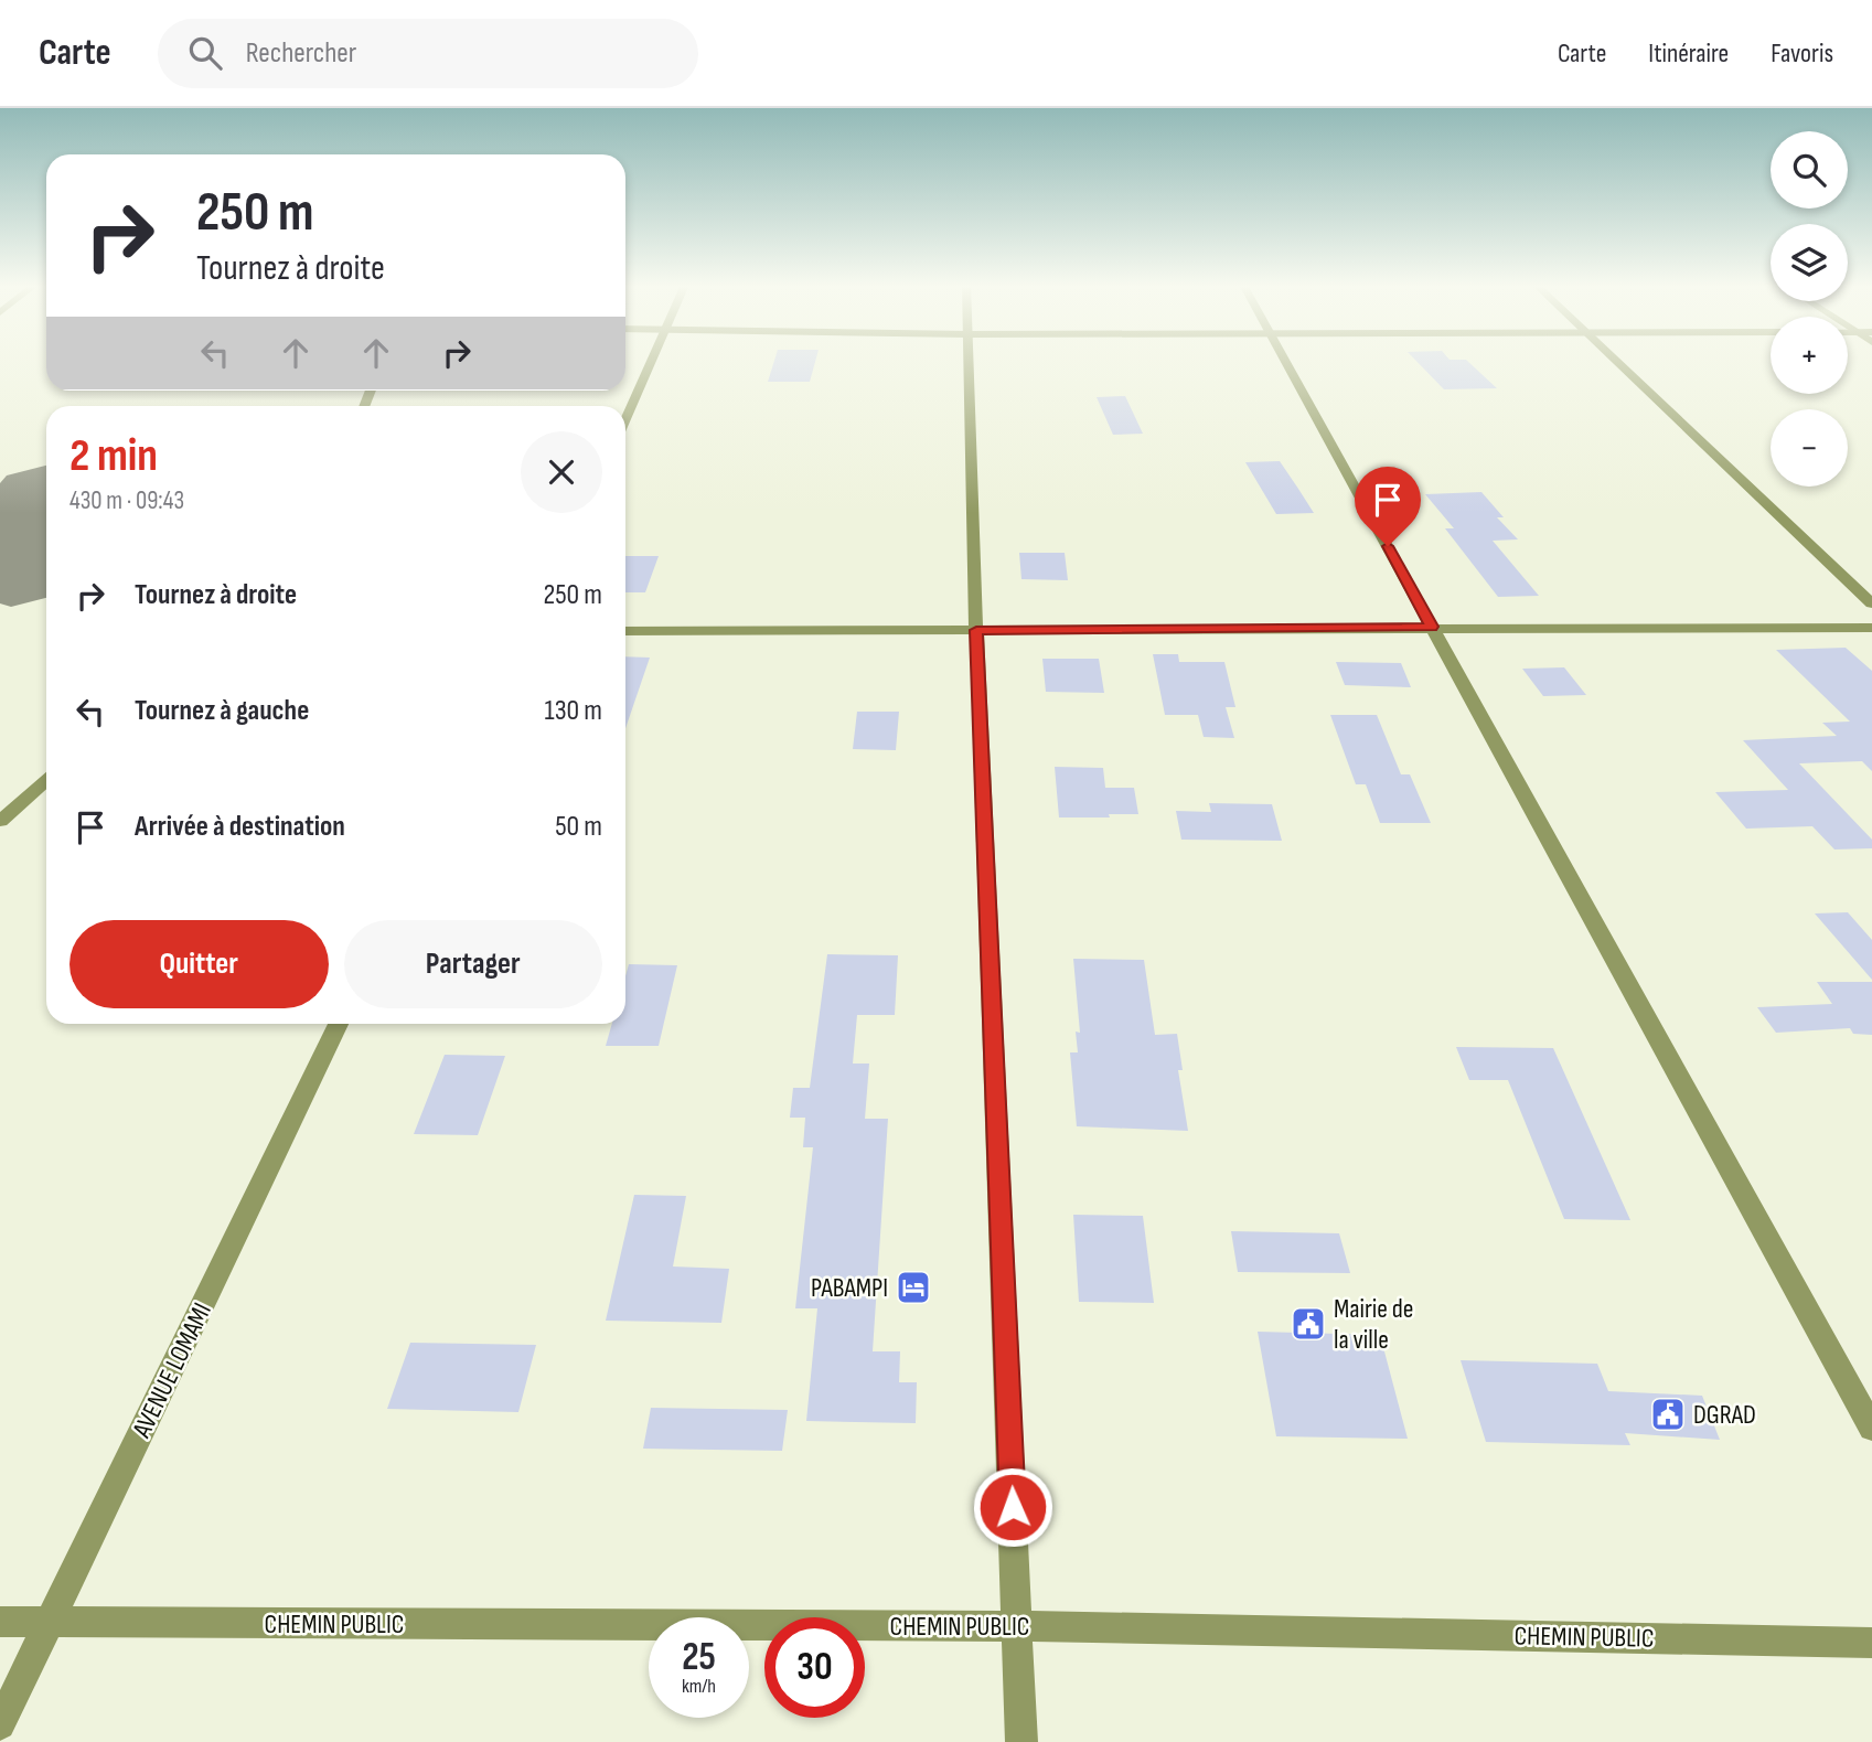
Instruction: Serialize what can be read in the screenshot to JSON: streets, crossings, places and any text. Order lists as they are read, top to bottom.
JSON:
{
  "streets": {
    "street": ["AVENUE LOMAMI", "CHEMIN PUBLIC"]
  },
  "crossings": [
    ["AVENUE LOMAMI", "CHEMIN PUBLIC"]
  ],
  "places": {
    "hotel": ["PABAMPI"],
    "public building": ["Mairie de la ville", "DGRAD"]
  },
  "page": {
    "header": "Carte",
    "search": "Rechercher",
    "nav": ["Carte", "Itinéraire", "Favoris"],
    "map_buttons": ["+", "−"],
    "turn": ["250 m", "Tournez à droite"],
    "heading": ["2 min", "430 m · 09:43"],
    "list": [
      {
        "name": "Tournez à droite",
        "value": "250 m"
      },
      {
        "name": "Tournez à gauche",
        "value": "130 m"
      },
      {
        "name": "Arrivée à destination",
        "value": "50 m"
      }
    ],
    "buttons": ["Quitter", "Partager"],
    "speed": "25 km/h",
    "limit": "30"
  }
}
